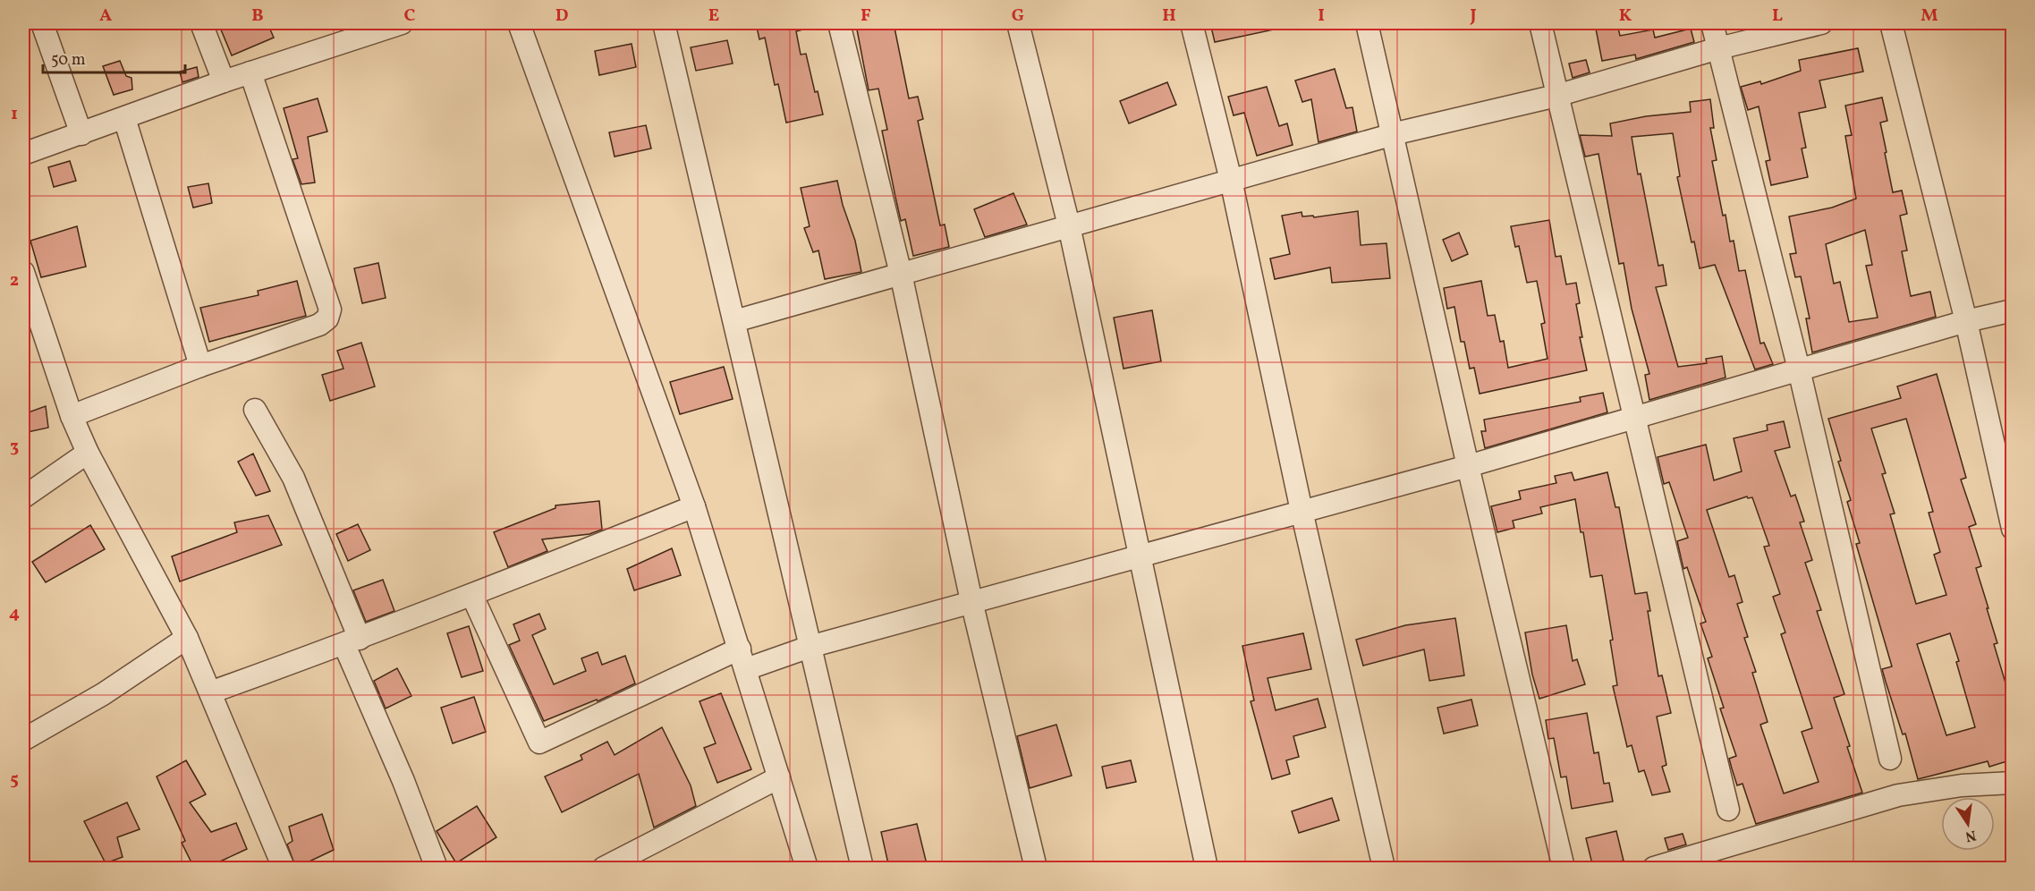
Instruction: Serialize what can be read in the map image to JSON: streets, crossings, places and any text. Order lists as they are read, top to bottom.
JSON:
{
  "scale_bar": "50 m",
  "north": "bottom",
  "grid": {
    "columns": [
      "A",
      "B",
      "C",
      "D",
      "E",
      "F",
      "G",
      "H",
      "I",
      "J",
      "K",
      "L",
      "M"
    ],
    "rows": [
      "1",
      "2",
      "3",
      "4",
      "5"
    ]
  }
}
